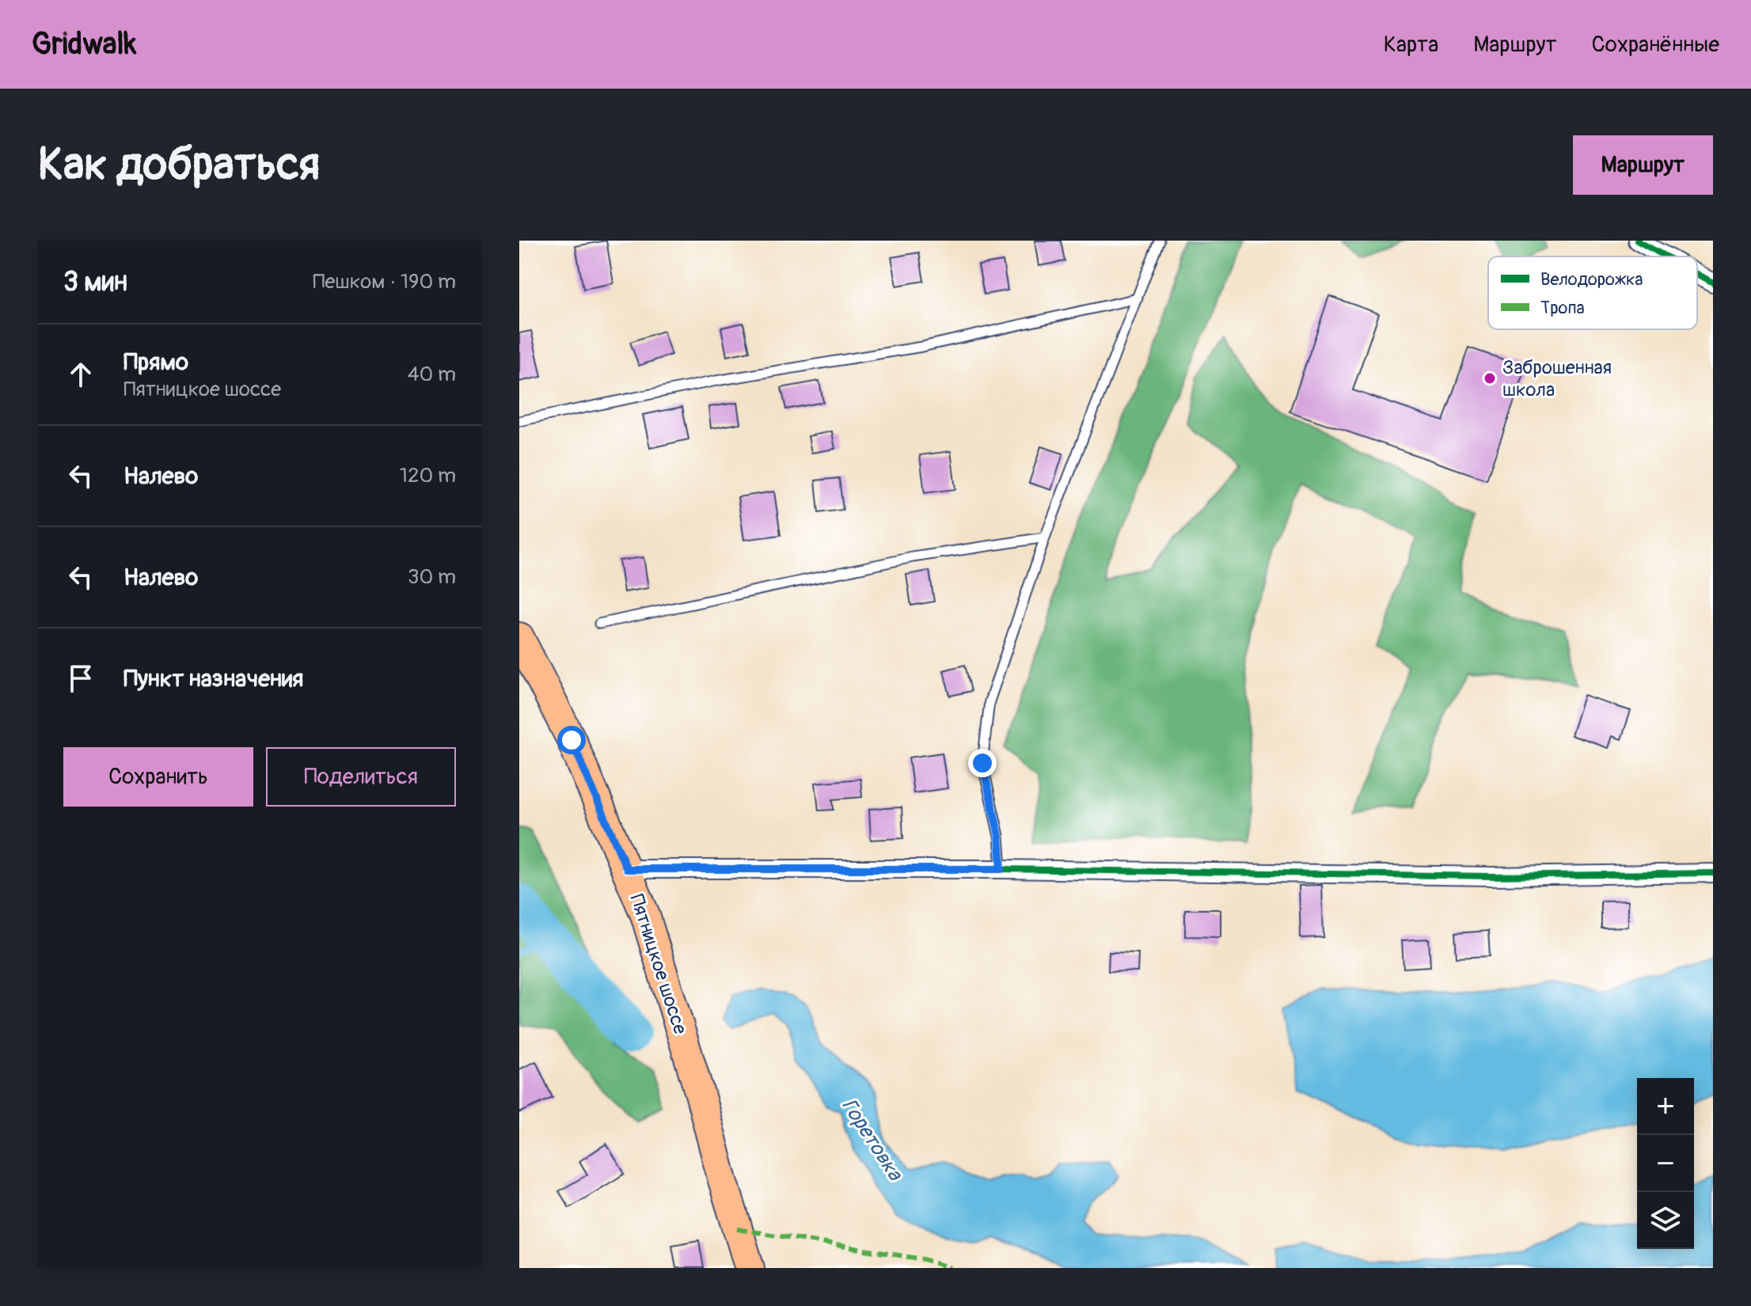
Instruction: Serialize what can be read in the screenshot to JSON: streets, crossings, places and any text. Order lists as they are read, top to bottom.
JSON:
{
  "streets": {
    "main road": ["Пятницкое шоссе"]
  },
  "water": ["Горетовка"],
  "places": ["Заброшенная школа"],
  "legend": ["Велодорожка", "Тропа"],
  "page": {
    "header": "Gridwalk",
    "nav": ["Карта", "Маршрут", "Сохранённые"],
    "buttons": [
      "Маршрут",
      ["Сохранить", "Поделиться"]
    ],
    "title": "Как добраться",
    "heading": ["3 мин", "Пешком · 190 m"],
    "list": [
      ["Прямо", "Пятницкое шоссе", "40 m"],
      ["Налево", "120 m"],
      ["Налево", "30 m"],
      "Пункт назначения"
    ],
    "map_buttons": ["+", "−"]
  }
}
